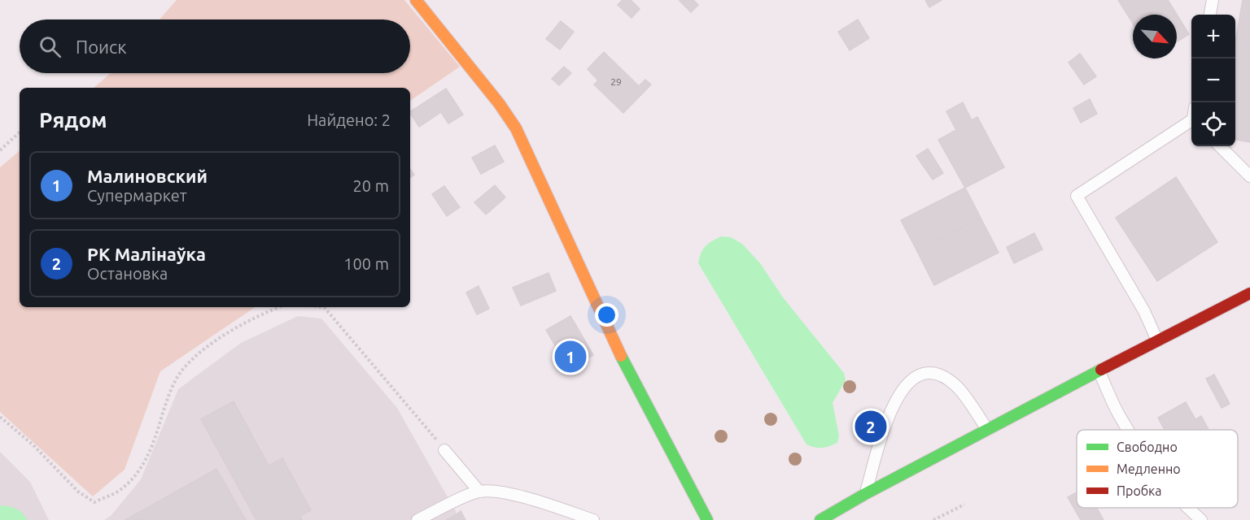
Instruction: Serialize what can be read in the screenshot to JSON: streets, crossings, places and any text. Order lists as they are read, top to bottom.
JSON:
{
  "house_numbers": ["29"],
  "legend": ["Свободно", "Медленно", "Пробка"],
  "north": "bottom right",
  "page": {
    "map_buttons": ["+", "−"],
    "search": "Поиск",
    "heading": ["Рядом", "Найдено: 2"],
    "list": [
      {
        "mark": "1",
        "name": "Малиновский",
        "note": "Супермаркет",
        "value": "20 m"
      },
      {
        "mark": "2",
        "name": "РК Малінаўка",
        "note": "Остановка",
        "value": "100 m"
      }
    ],
    "pins": ["1", "2"]
  }
}
